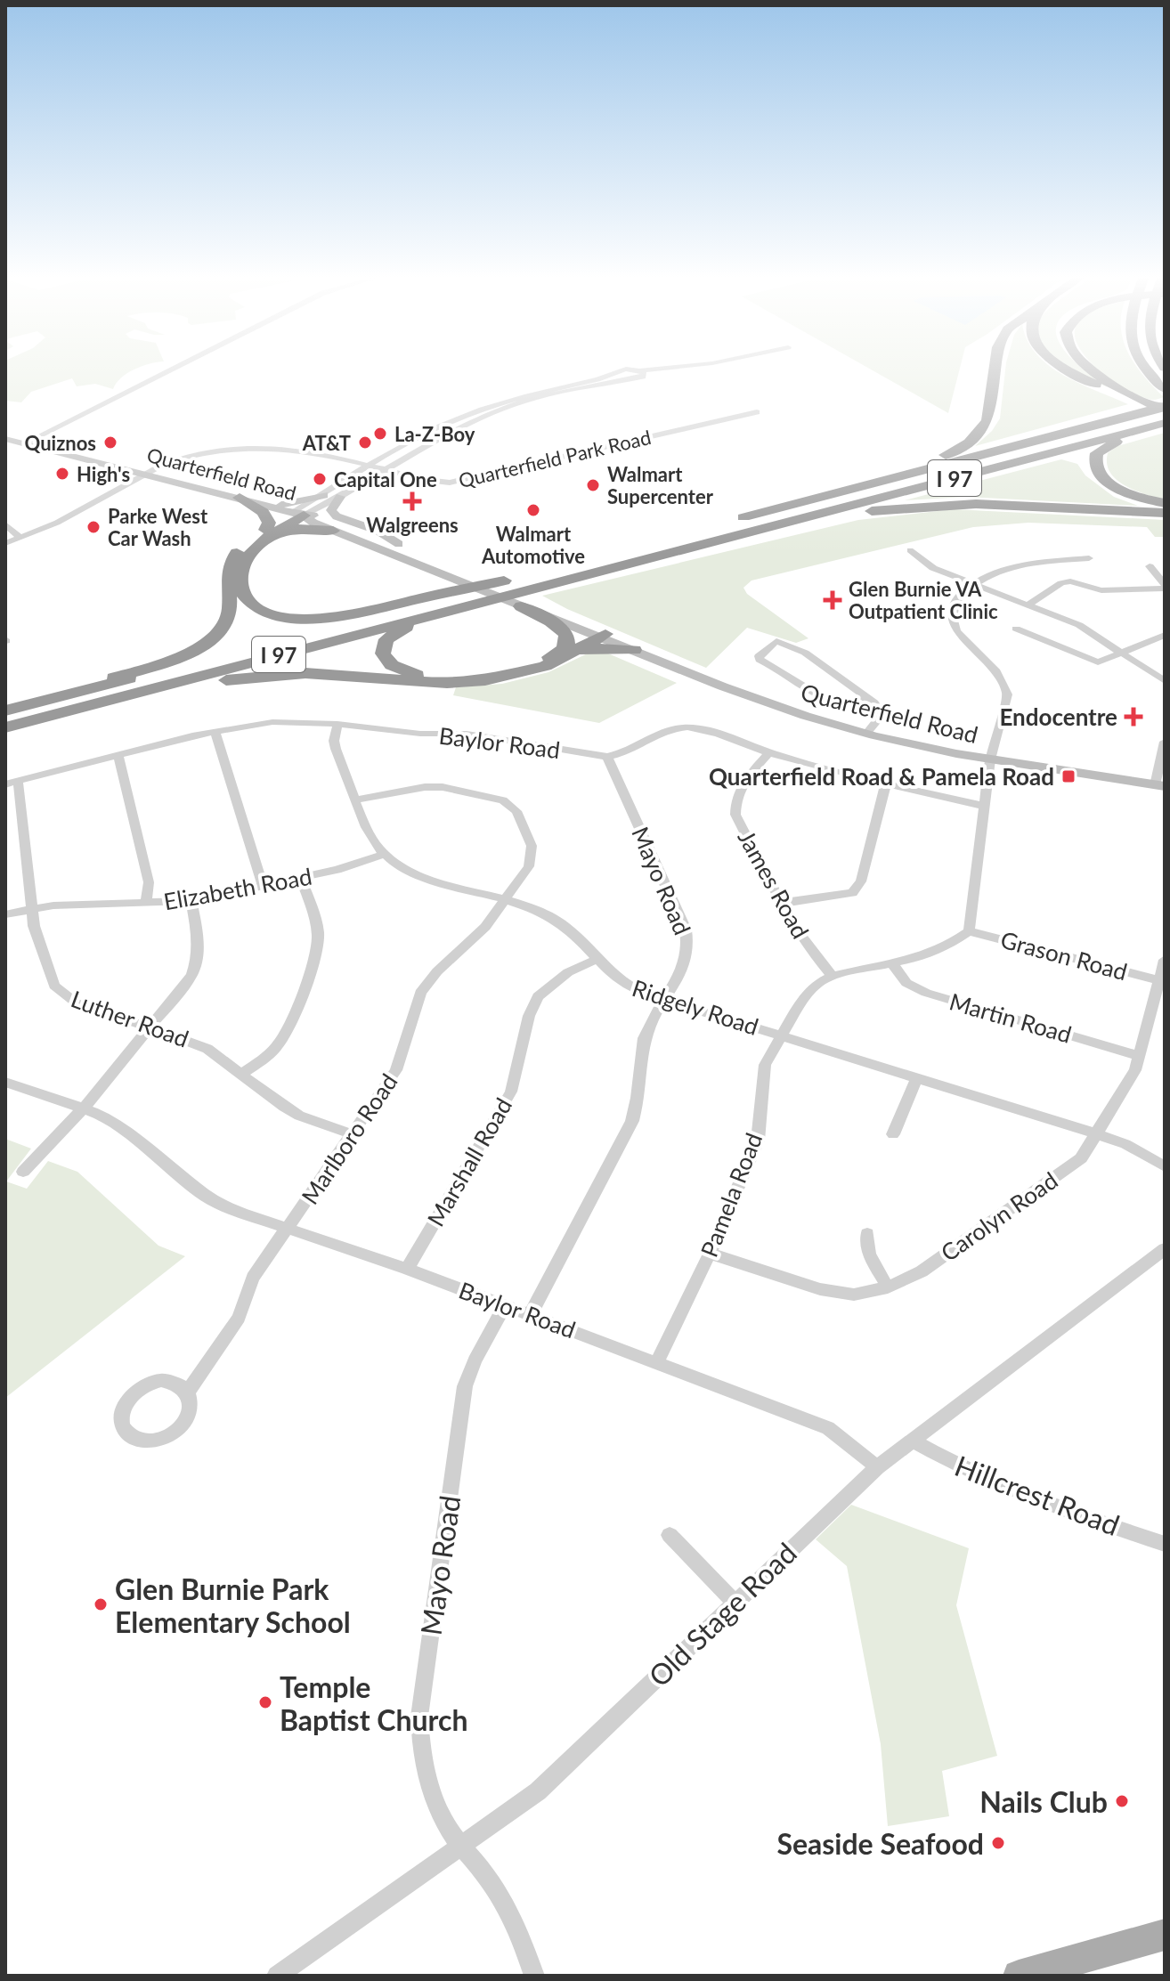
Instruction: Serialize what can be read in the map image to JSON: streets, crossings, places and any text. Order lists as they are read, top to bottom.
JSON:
{
  "streets": {
    "highway": ["I 97"],
    "main road": ["Quarterfield Road"],
    "street": [
      "Quarterfield Park Road",
      "Baylor Road",
      "Mayo Road",
      "James Road",
      "Elizabeth Road",
      "Grason Road",
      "Ridgely Road",
      "Martin Road",
      "Luther Road",
      "Marlboro Road",
      "Marshall Road",
      "Pamela Road",
      "Carolyn Road",
      "Hillcrest Road",
      "Old Stage Road"
    ]
  },
  "crossings": [
    ["Quarterfield Park Road", "Quarterfield Road"],
    ["Baylor Road", "Mayo Road"],
    ["Baylor Road", "Luther Road"],
    ["Baylor Road", "Marlboro Road"],
    ["Baylor Road", "Marshall Road"],
    ["Baylor Road", "Pamela Road"],
    ["Baylor Road", "Old Stage Road"],
    ["Mayo Road", "Ridgely Road"],
    ["Mayo Road", "Old Stage Road"],
    ["James Road", "Pamela Road"],
    ["Elizabeth Road", "Ridgely Road"],
    ["Elizabeth Road", "Luther Road"],
    ["Grason Road", "Pamela Road"],
    ["Grason Road", "Carolyn Road"],
    ["Ridgely Road", "Marlboro Road"],
    ["Ridgely Road", "Marshall Road"],
    ["Ridgely Road", "Pamela Road"],
    ["Ridgely Road", "Carolyn Road"],
    ["Martin Road", "Pamela Road"],
    ["Martin Road", "Carolyn Road"],
    ["Luther Road", "Marlboro Road"],
    ["Pamela Road", "Carolyn Road"],
    ["Hillcrest Road", "Old Stage Road"]
  ],
  "places": {
    "other": [
      "La-Z-Boy",
      "Quiznos",
      "AT&T",
      "High's",
      "Capital One",
      "Walmart Supercenter",
      "Walmart Automotive",
      "Parke West Car Wash",
      "Glen Burnie Park Elementary School",
      "Temple Baptist Church",
      "Nails Club",
      "Seaside Seafood"
    ],
    "health": ["Walgreens", "Glen Burnie VA Outpatient Clinic", "Endocentre"],
    "transit": ["Quarterfield Road & Pamela Road"]
  }
}
